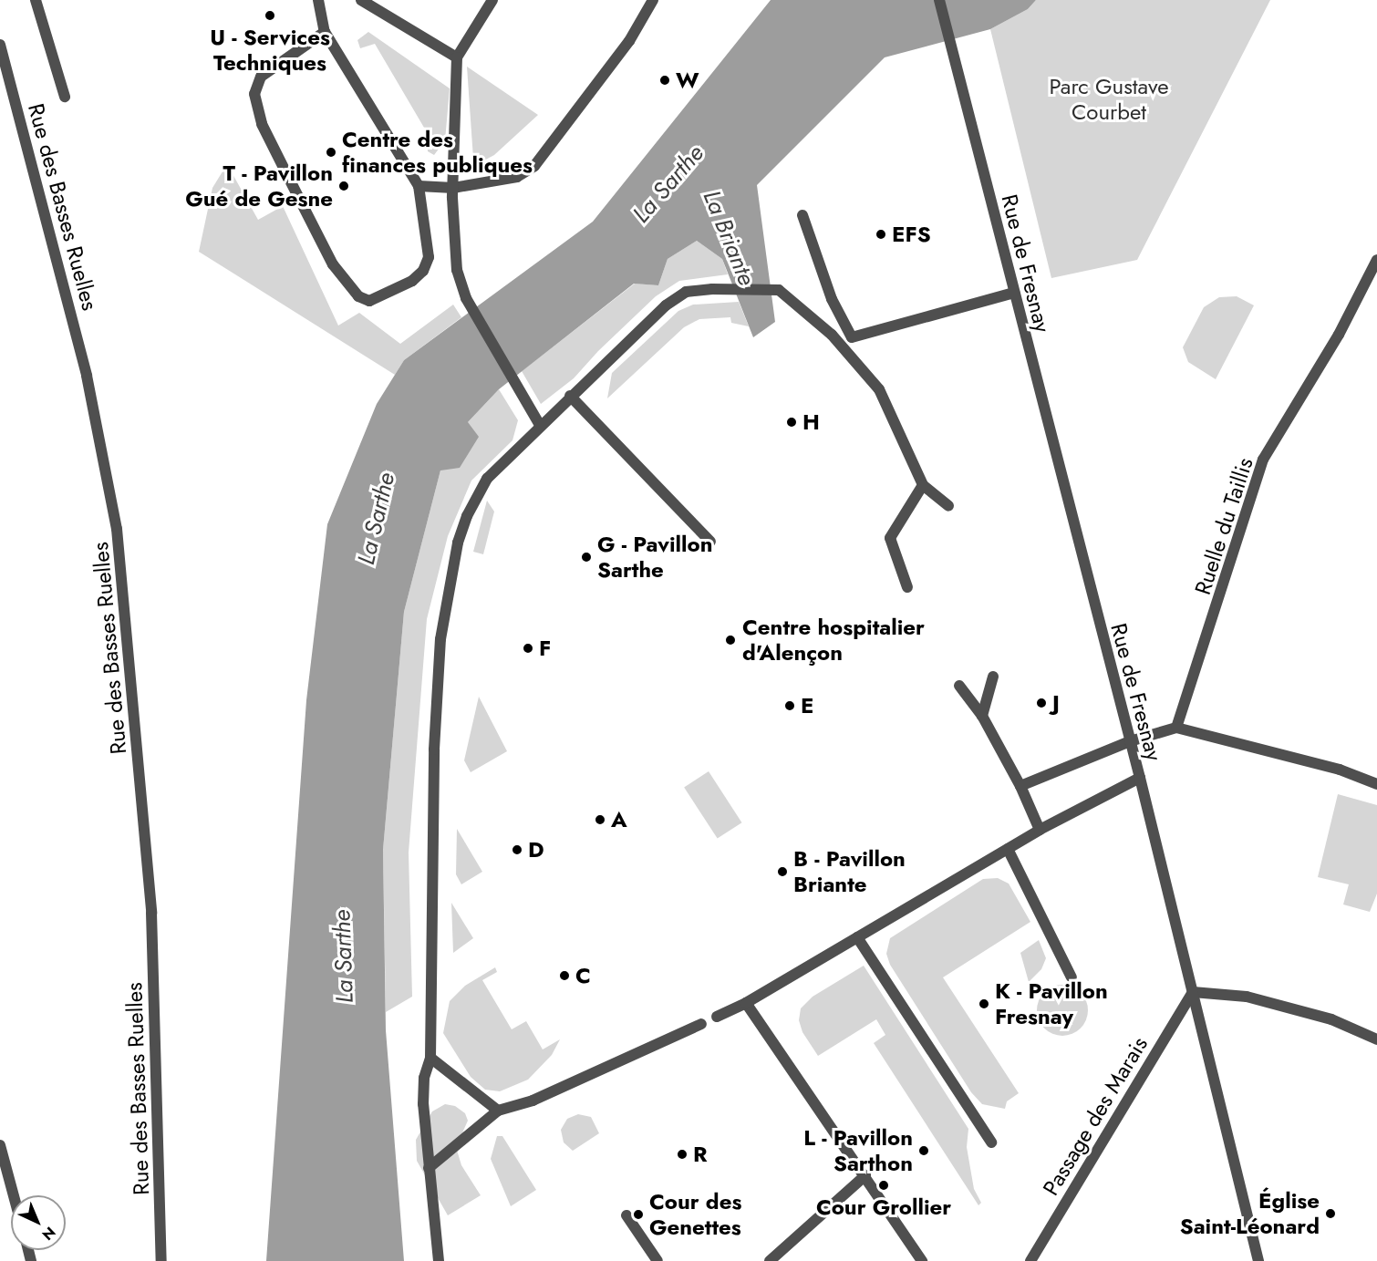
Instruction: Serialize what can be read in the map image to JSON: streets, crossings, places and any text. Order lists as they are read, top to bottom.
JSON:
{
  "streets": {
    "street": [
      "Rue des Basses Ruelles",
      "Rue de Fresnay",
      "Ruelle du Taillis",
      "Passage des Marais"
    ]
  },
  "crossings": [
    ["Rue de Fresnay", "Passage des Marais"]
  ],
  "water": ["La Sarthe", "La Briante"],
  "parks": ["Parc Gustave Courbet"],
  "places": [
    "U - Services Techniques",
    "W",
    "Centre des finances publiques",
    "T - Pavillon Gué de Gesne",
    "EFS",
    "H",
    "G - Pavillon Sarthe",
    "Centre hospitalier d'Alençon",
    "F",
    "J",
    "E",
    "A",
    "D",
    "B - Pavillon Briante",
    "C",
    "K - Pavillon Fresnay",
    "L - Pavillon Sarthon",
    "R",
    "Cour Grollier",
    "Église Saint-Léonard",
    "Cour des Genettes"
  ],
  "north": "bottom right"
}
